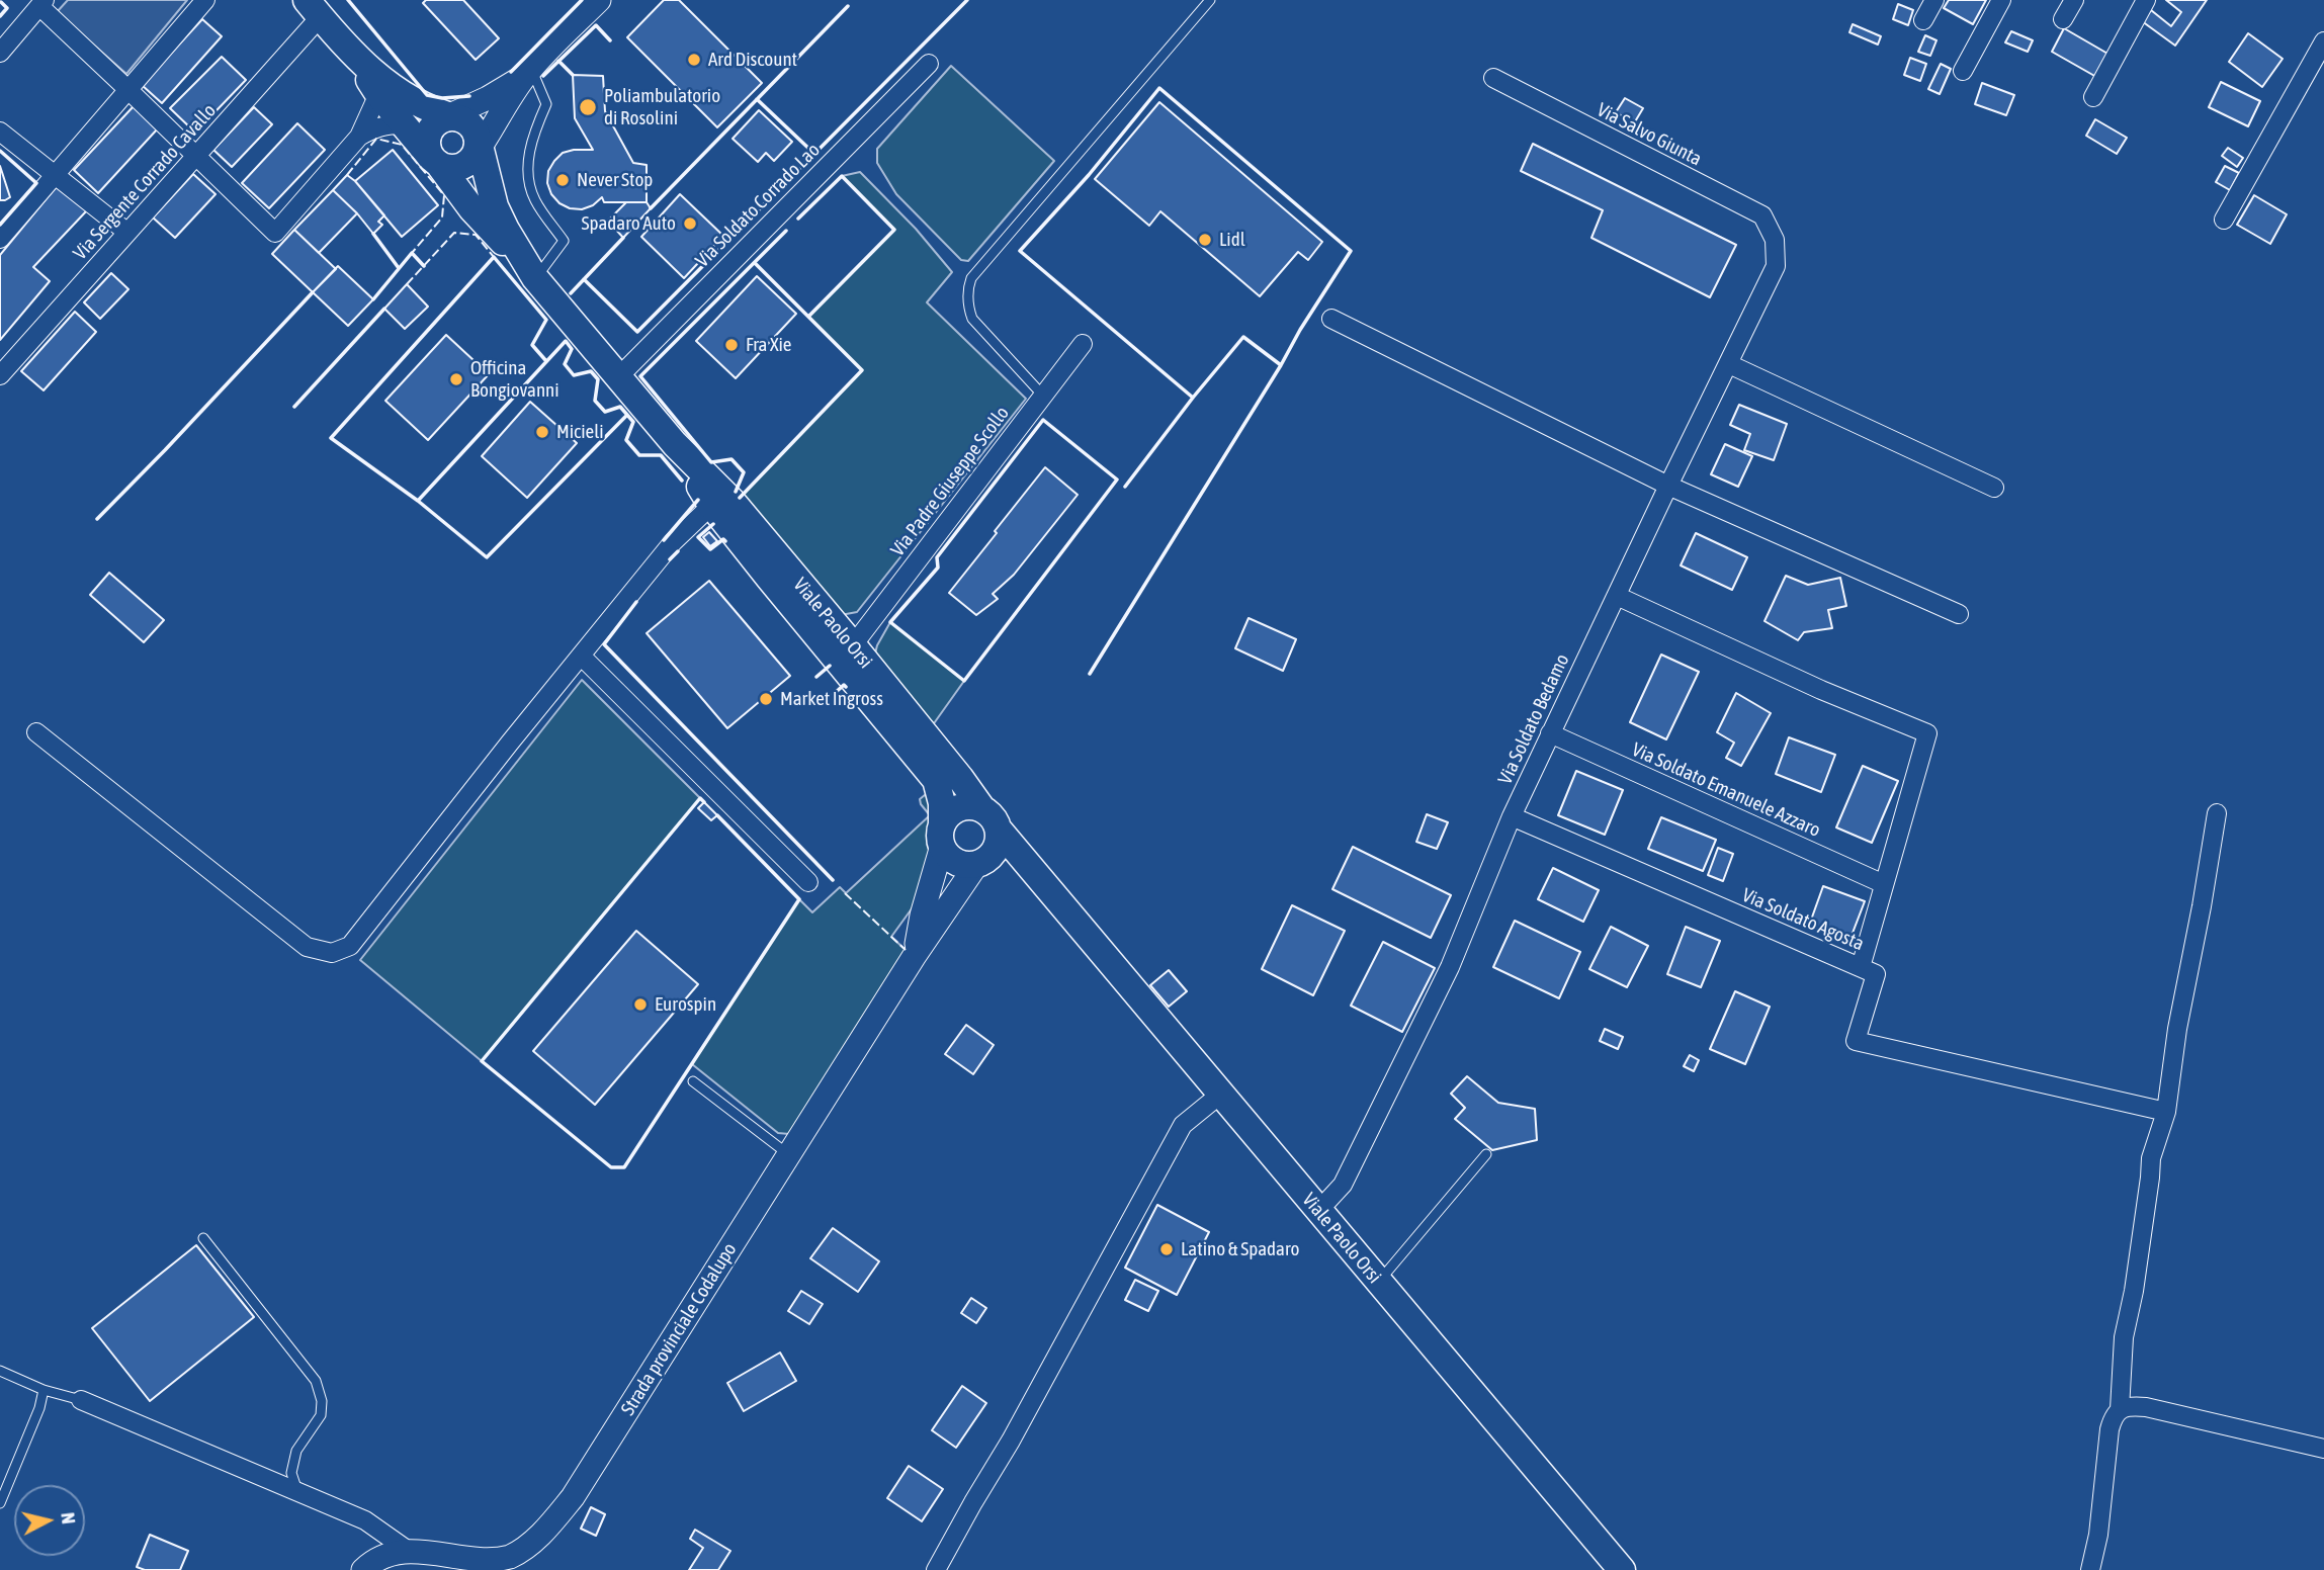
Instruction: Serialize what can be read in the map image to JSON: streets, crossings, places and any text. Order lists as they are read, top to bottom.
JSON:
{
  "streets": {
    "main road": ["Viale Paolo Orsi"],
    "street": [
      "Via Salvo Giunta",
      "Via Sergente Corrado Cavallo",
      "Via Soldato Corrado Lao",
      "Via Padre Giuseppe Scollo",
      "Via Soldato Bedamo",
      "Via Soldato Emanuele Azzaro",
      "Via Soldato Agosta",
      "Strada provinciale Codalupo"
    ]
  },
  "crossings": [
    ["Via Salvo Giunta", "Via Soldato Bedamo"],
    ["Via Soldato Corrado Lao", "Viale Paolo Orsi"],
    ["Via Padre Giuseppe Scollo", "Viale Paolo Orsi"],
    ["Viale Paolo Orsi", "Via Soldato Bedamo"],
    ["Viale Paolo Orsi", "Strada provinciale Codalupo"],
    ["Via Soldato Bedamo", "Via Soldato Emanuele Azzaro"],
    ["Via Soldato Bedamo", "Via Soldato Agosta"]
  ],
  "places": [
    "Ard Discount",
    "Poliambulatorio di Rosolini",
    "Never Stop",
    "Spadaro Auto",
    "Lidl",
    "Fra Xie",
    "Officina Bongiovanni",
    "Micieli",
    "Market Ingross",
    "Eurospin",
    "Latino & Spadaro"
  ],
  "north": "right"
}
